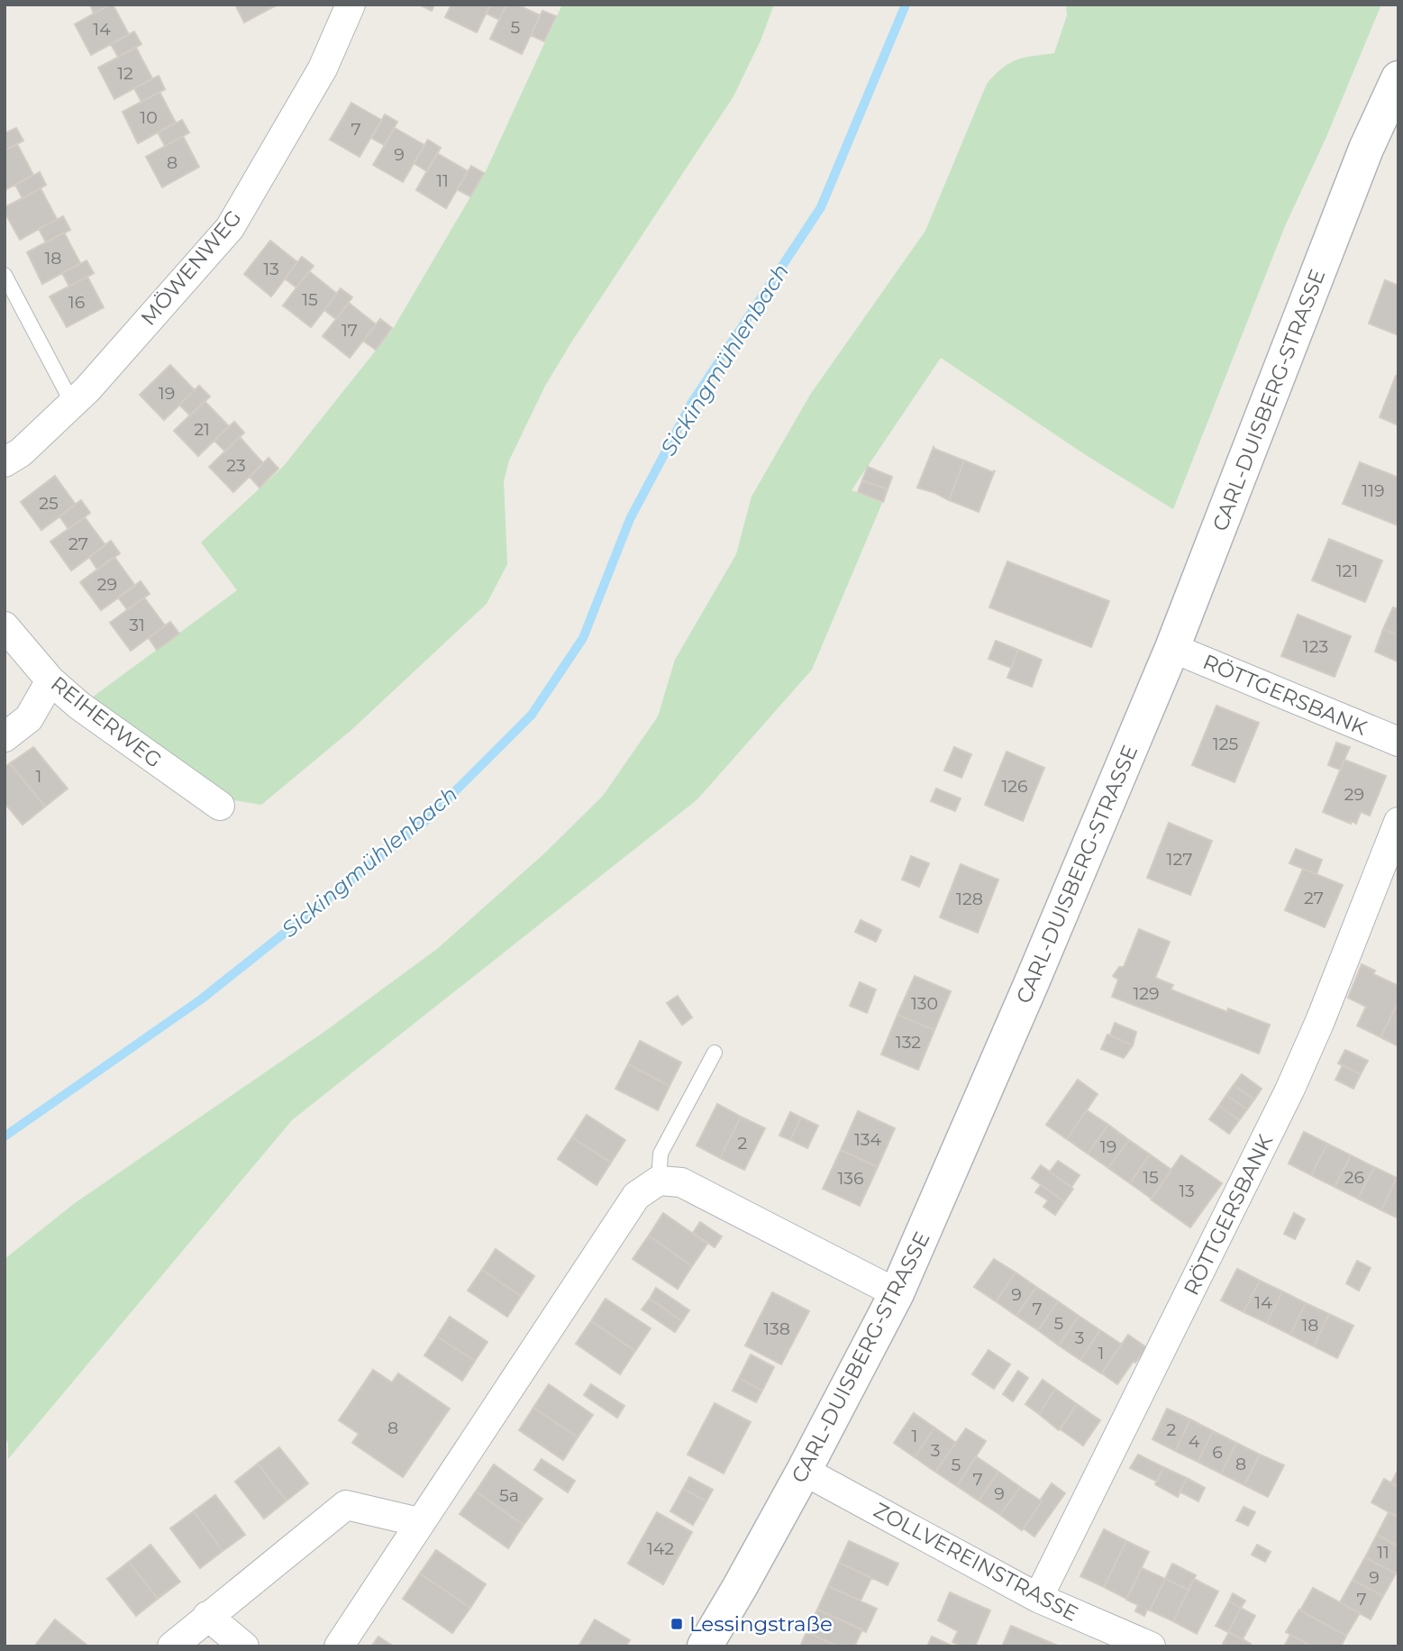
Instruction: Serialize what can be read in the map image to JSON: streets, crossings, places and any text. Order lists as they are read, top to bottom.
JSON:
{
  "streets": {
    "main road": ["CARL-DUISBERG-STRASSE"],
    "street": [
      "MÖWENWEG",
      "RÖTTGERSBANK",
      "REIHERWEG",
      "ZOLLVEREINSTRASSE"
    ]
  },
  "crossings": [
    ["CARL-DUISBERG-STRASSE", "RÖTTGERSBANK"],
    ["CARL-DUISBERG-STRASSE", "ZOLLVEREINSTRASSE"],
    ["RÖTTGERSBANK", "ZOLLVEREINSTRASSE"]
  ],
  "water": ["Sickingmühlenbach"],
  "places": {
    "transit": ["Lessingstraße"]
  },
  "house_numbers": [
    "5",
    "14",
    "12",
    "10",
    "7",
    "9",
    "8",
    "11",
    "18",
    "13",
    "15",
    "16",
    "17",
    "19",
    "21",
    "23",
    "119",
    "25",
    "27",
    "121",
    "29",
    "31",
    "123",
    "125",
    "1",
    "126",
    "29",
    "127",
    "27",
    "128",
    "129",
    "130",
    "132",
    "134",
    "2",
    "19",
    "15",
    "26",
    "136",
    "13",
    "9",
    "14",
    "7",
    "5",
    "18",
    "138",
    "3",
    "1",
    "8",
    "2",
    "1",
    "4",
    "3",
    "6",
    "8",
    "5",
    "7",
    "9",
    "5a",
    "142",
    "11",
    "9",
    "7"
  ]
}
